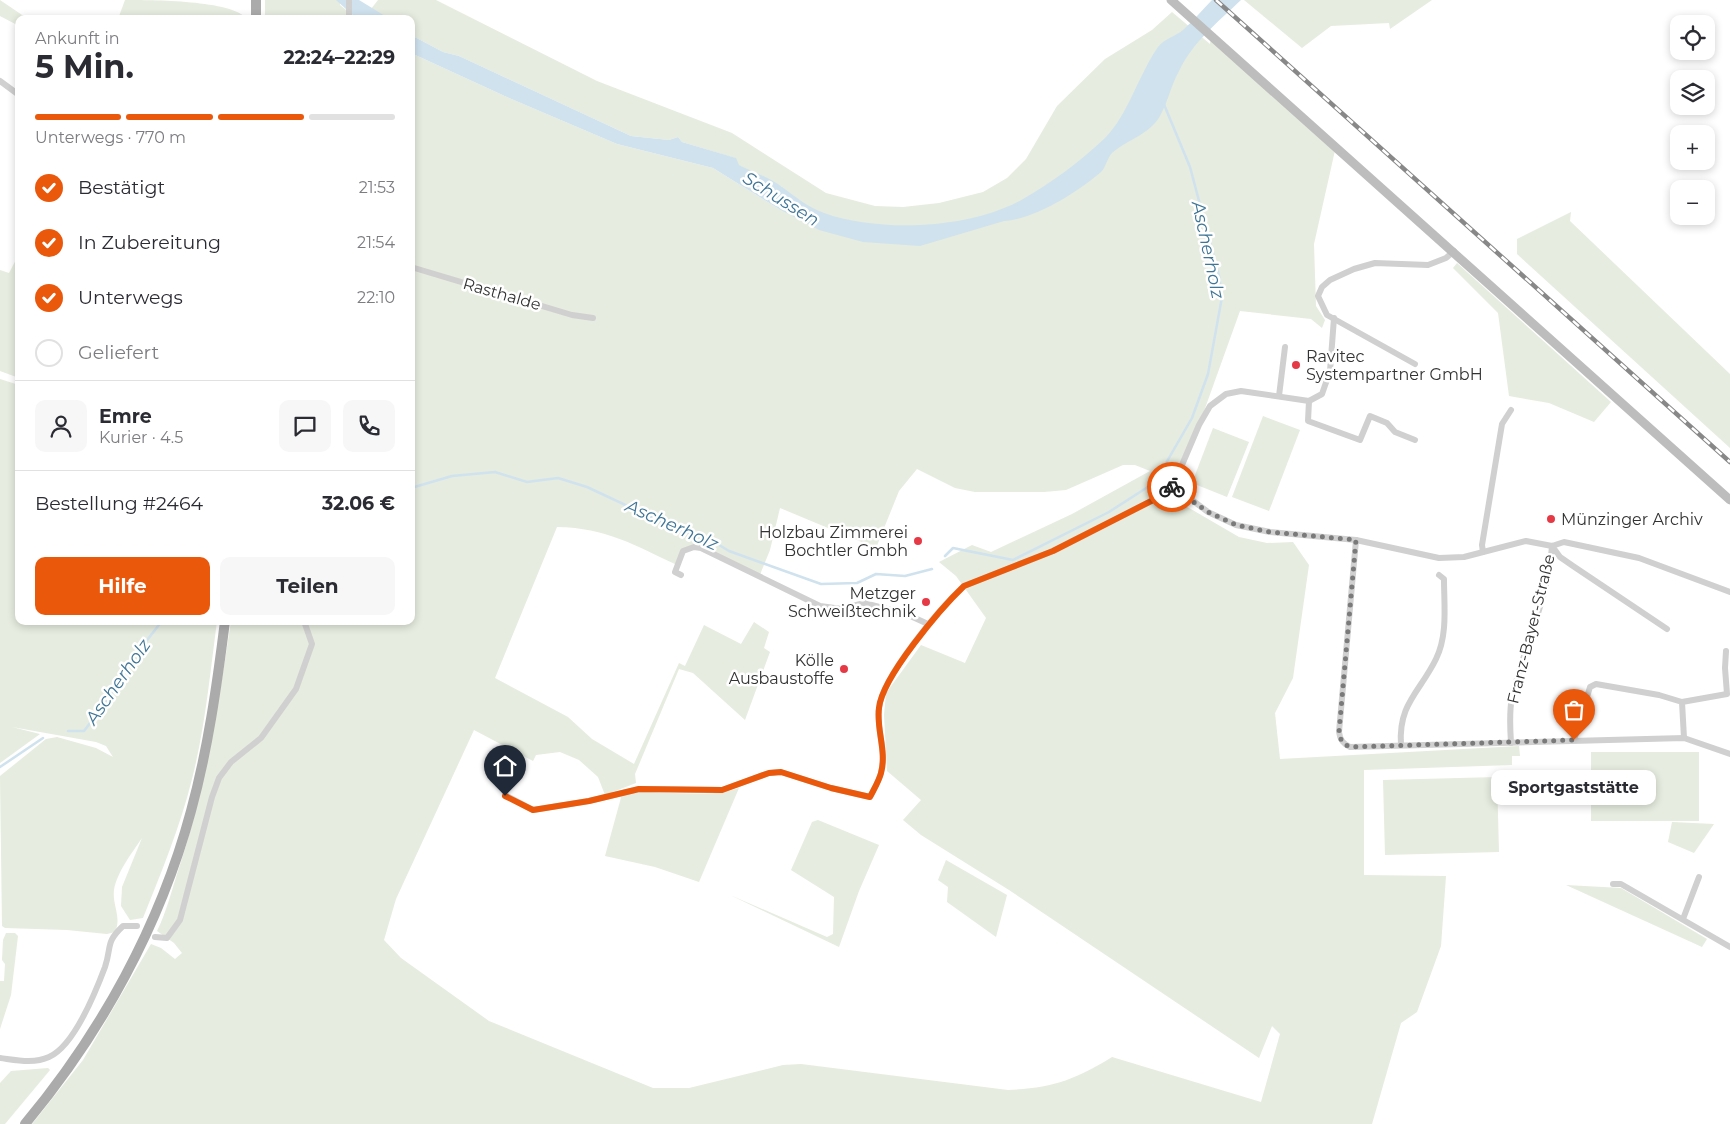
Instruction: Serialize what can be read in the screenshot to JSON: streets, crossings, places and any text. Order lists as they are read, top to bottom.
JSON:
{
  "streets": {
    "street": ["Rasthalde", "Franz-Bayer-Straße"]
  },
  "water": ["Schussen", "Ascherholz"],
  "places": [
    "Ravitec Systempartner GmbH",
    "Münzinger Archiv",
    "Holzbau Zimmerei Bochtler Gmbh",
    "Metzger Schweißtechnik",
    "Kölle Ausbaustoffe",
    "Sportgaststätte"
  ],
  "page": {
    "map_buttons": ["+", "−"],
    "heading": ["5 Min.", "Ankunft in", "22:24–22:29"],
    "panel": [
      "Emre",
      "Kurier · 4.5",
      "Bestellung #2464",
      "32.06 €"
    ],
    "bar": "Unterwegs · 770 m",
    "list": [
      ["Bestätigt", "21:53"],
      ["In Zubereitung", "21:54"],
      ["Unterwegs", "22:10"],
      "Geliefert"
    ],
    "buttons": ["Hilfe", "Teilen"],
    "bubble": "Sportgaststätte"
  }
}
